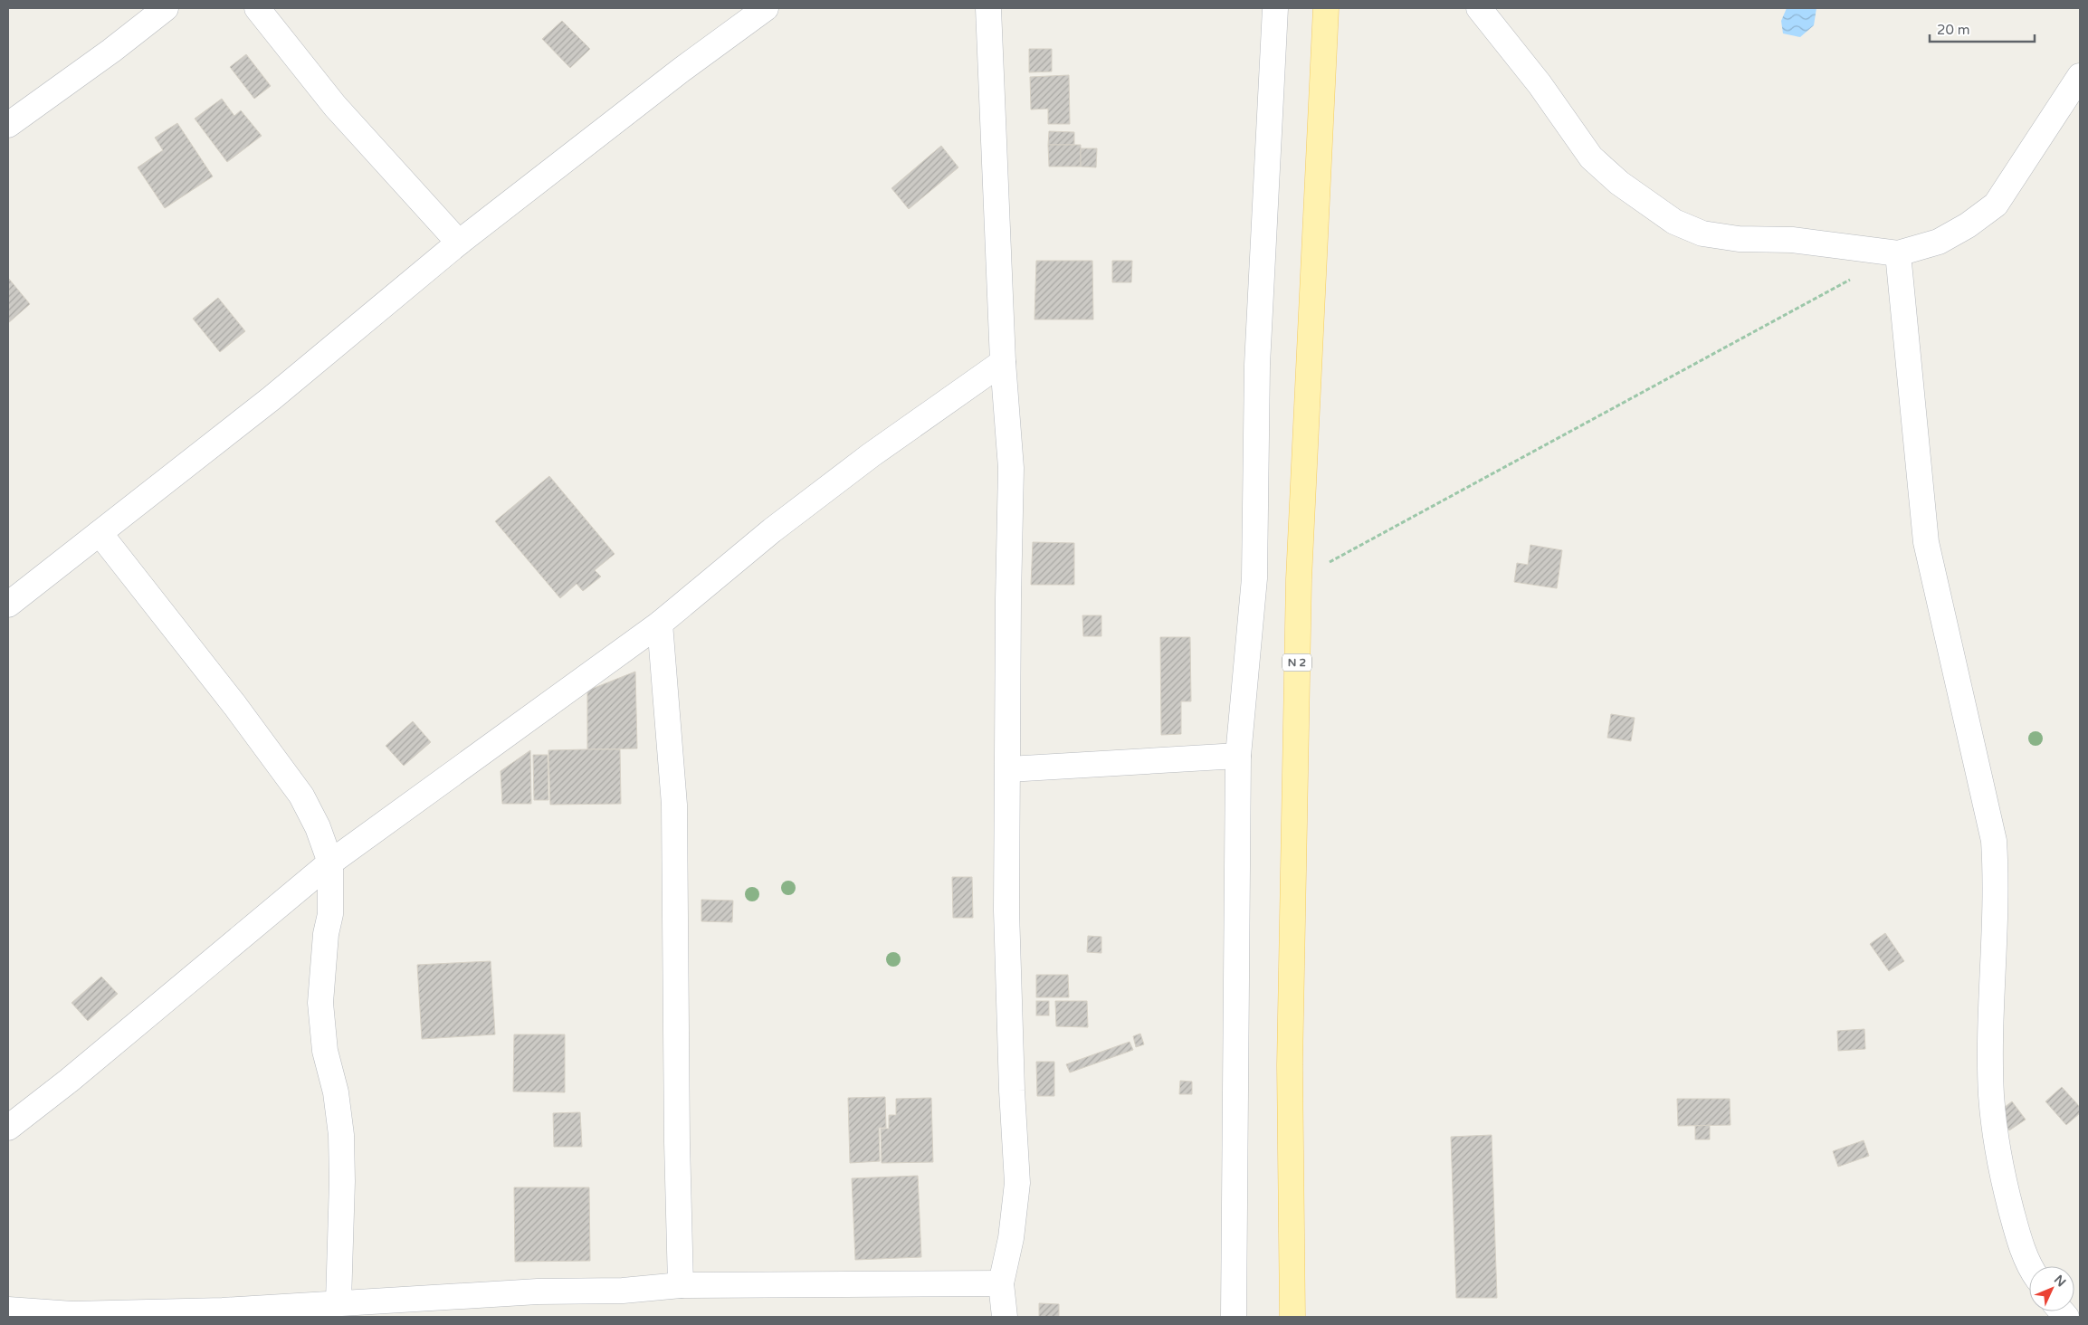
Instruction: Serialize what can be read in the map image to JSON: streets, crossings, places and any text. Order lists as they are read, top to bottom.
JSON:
{
  "streets": {
    "main road": ["N 2"]
  },
  "scale_bar": "20 m",
  "north": "top right"
}
